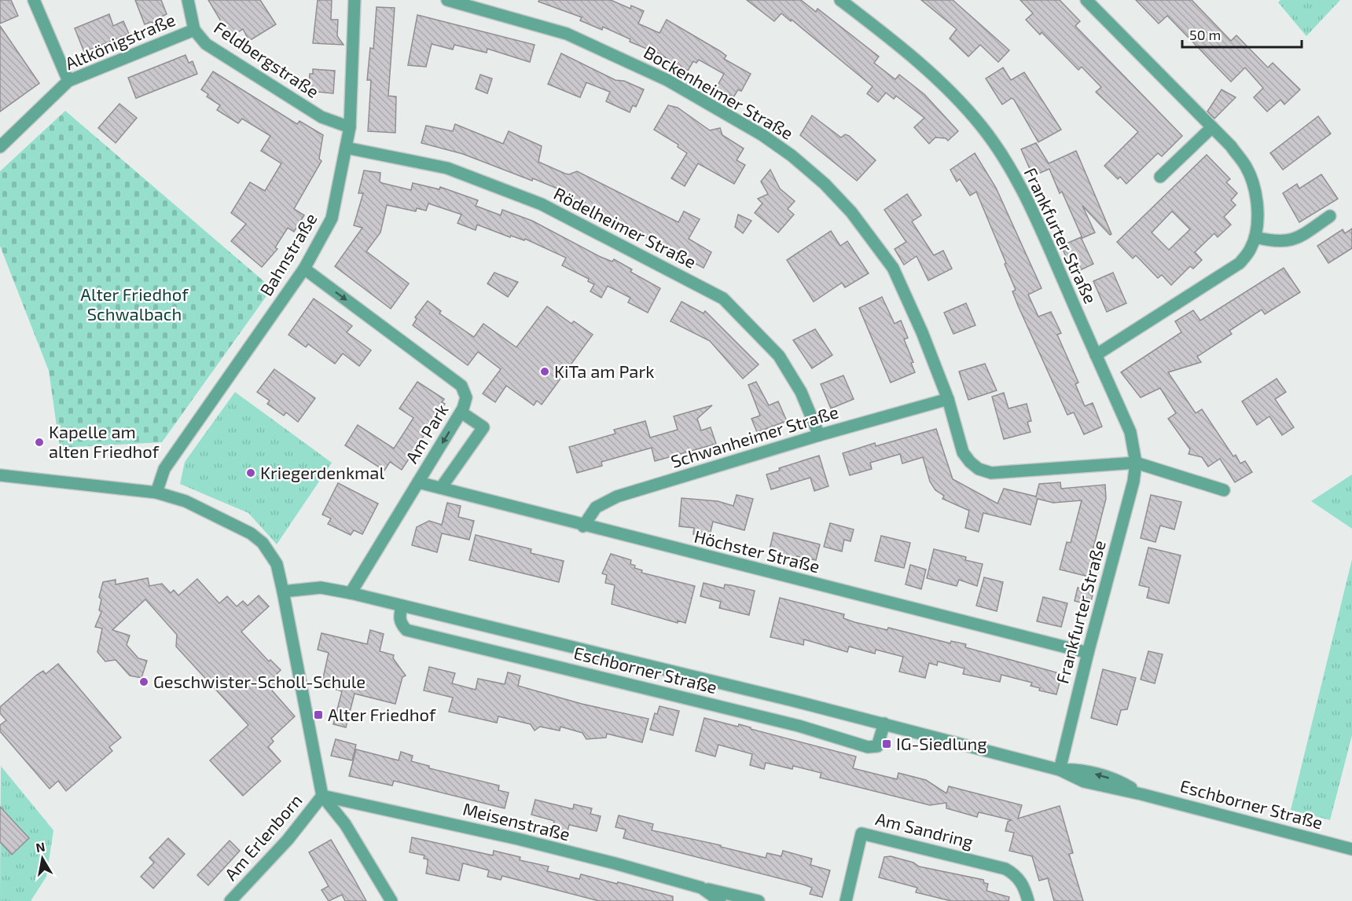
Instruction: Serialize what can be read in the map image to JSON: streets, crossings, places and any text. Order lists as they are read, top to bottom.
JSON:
{
  "streets": {
    "street": [
      "Altkönigstraße",
      "Feldbergstraße",
      "Bockenheimer Straße",
      "Rödelheimer Straße",
      "Frankfurter Straße",
      "Bahnstraße",
      "Am Park",
      "Schwanheimer Straße",
      "Höchster Straße",
      "Eschborner Straße",
      "Meisenstraße",
      "Am Sandring",
      "Am Erlenborn"
    ]
  },
  "crossings": [
    ["Altkönigstraße", "Feldbergstraße"],
    ["Feldbergstraße", "Bahnstraße"],
    ["Bockenheimer Straße", "Frankfurter Straße"],
    ["Bockenheimer Straße", "Schwanheimer Straße"],
    ["Rödelheimer Straße", "Bahnstraße"],
    ["Rödelheimer Straße", "Schwanheimer Straße"],
    ["Frankfurter Straße", "Höchster Straße"],
    ["Frankfurter Straße", "Eschborner Straße"],
    ["Bahnstraße", "Am Park"],
    ["Am Park", "Höchster Straße"],
    ["Am Park", "Eschborner Straße"],
    ["Schwanheimer Straße", "Höchster Straße"],
    ["Meisenstraße", "Am Erlenborn"]
  ],
  "parks": ["Alter Friedhof Schwalbach"],
  "places": {
    "other": [
      "KiTa am Park",
      "Kapelle am alten Friedhof",
      "Kriegerdenkmal",
      "Geschwister-Scholl-Schule"
    ],
    "transit": ["Alter Friedhof", "IG-Siedlung"]
  },
  "scale_bar": "50 m",
  "north": "top"
}
